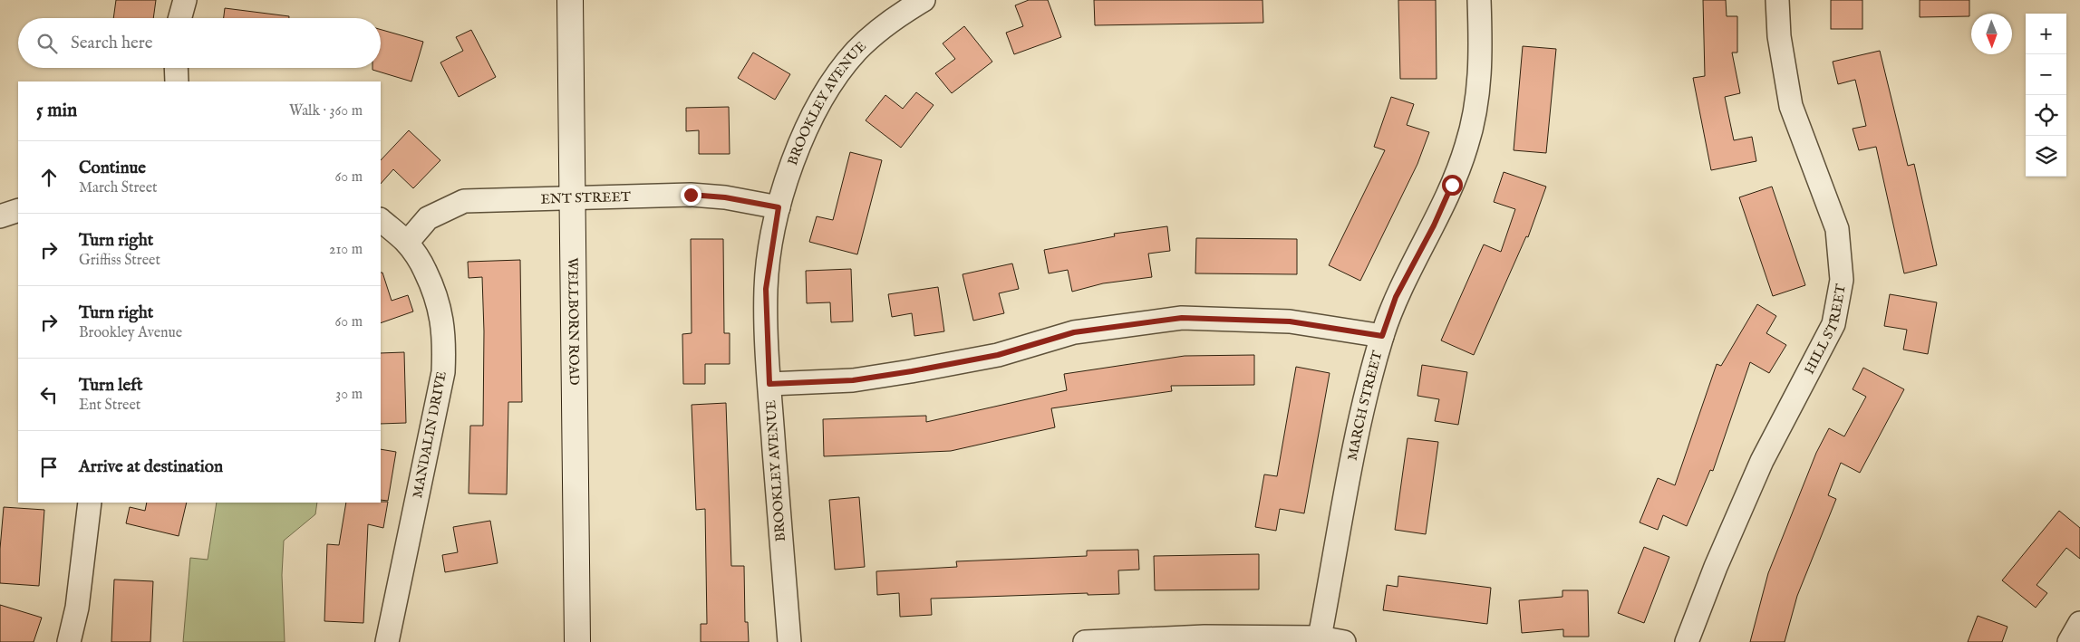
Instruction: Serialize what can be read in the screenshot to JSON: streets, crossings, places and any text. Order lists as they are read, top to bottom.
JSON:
{
  "streets": {
    "street": [
      "BROOKLEY AVENUE",
      "ENT STREET",
      "WELLBORN ROAD",
      "HILL STREET",
      "MARCH STREET",
      "MANDALIN DRIVE"
    ]
  },
  "crossings": [
    ["BROOKLEY AVENUE", "ENT STREET"],
    ["ENT STREET", "WELLBORN ROAD"],
    ["ENT STREET", "MANDALIN DRIVE"]
  ],
  "north": "bottom",
  "page": {
    "map_buttons": ["+", "−"],
    "search": "Search here",
    "heading": ["5 min", "Walk · 360 m"],
    "list": [
      ["Continue", "March Street", "60 m"],
      ["Turn right", "Griffiss Street", "210 m"],
      ["Turn right", "Brookley Avenue", "60 m"],
      ["Turn left", "Ent Street", "30 m"],
      "Arrive at destination"
    ]
  }
}
